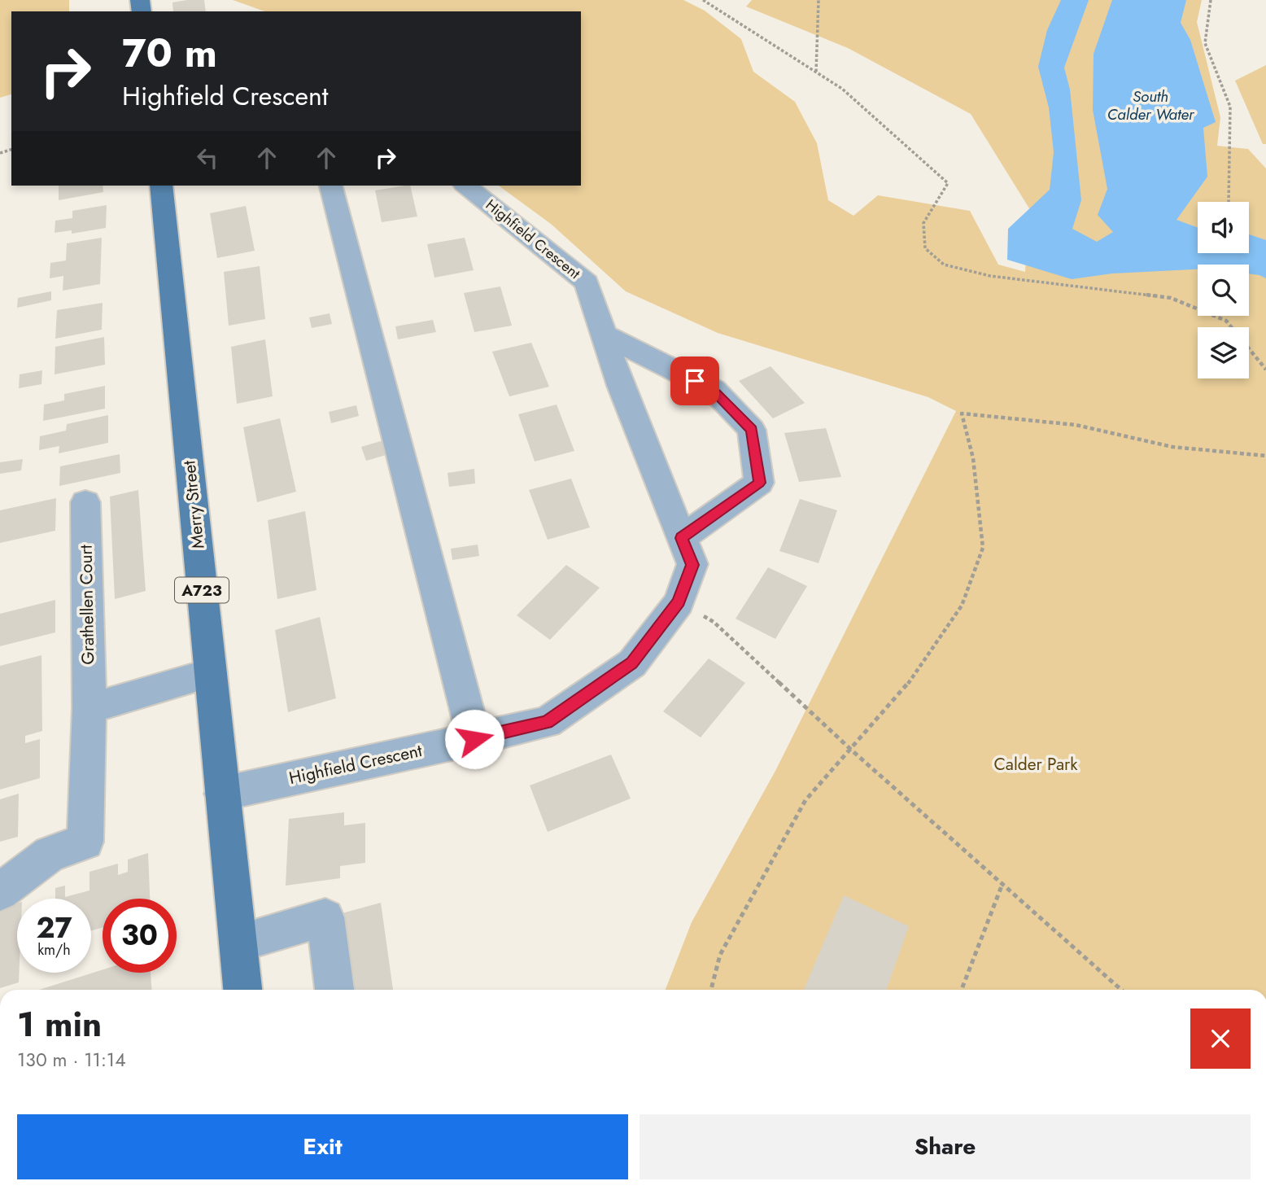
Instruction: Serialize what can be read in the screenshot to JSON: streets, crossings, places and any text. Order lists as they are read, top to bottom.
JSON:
{
  "streets": {
    "main road": ["Merry Street", "A723"],
    "street": ["Highfield Crescent", "Grathellen Court"]
  },
  "crossings": [
    ["Highfield Crescent", "Merry Street"]
  ],
  "water": ["South Calder Water"],
  "parks": ["Calder Park"],
  "page": {
    "turn": ["70 m", "Highfield Crescent"],
    "speed": "27 km/h",
    "limit": "30",
    "heading": ["1 min", "130 m · 11:14"],
    "buttons": ["Exit", "Share"]
  }
}
